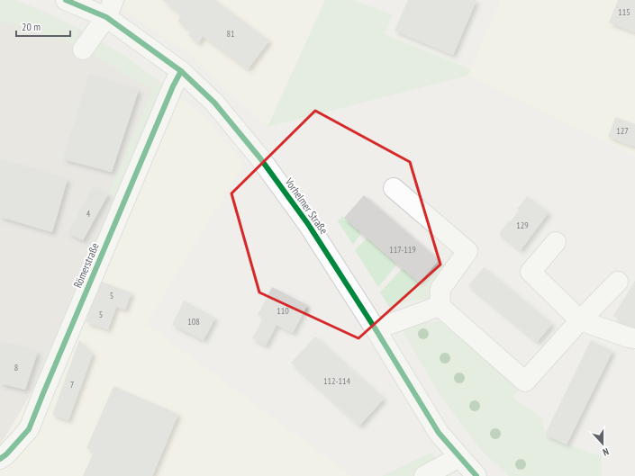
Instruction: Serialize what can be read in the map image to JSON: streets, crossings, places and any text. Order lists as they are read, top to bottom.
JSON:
{
  "streets": {
    "street": ["Vorhelmer Straße", "Römerstraße"]
  },
  "crossings": [
    ["Vorhelmer Straße", "Römerstraße"]
  ],
  "house_numbers": [
    "115",
    "81",
    "127",
    "4",
    "129",
    "117-119",
    "5",
    "110",
    "5",
    "108",
    "8",
    "112-114",
    "7"
  ],
  "scale_bar": "20 m",
  "north": "bottom"
}
